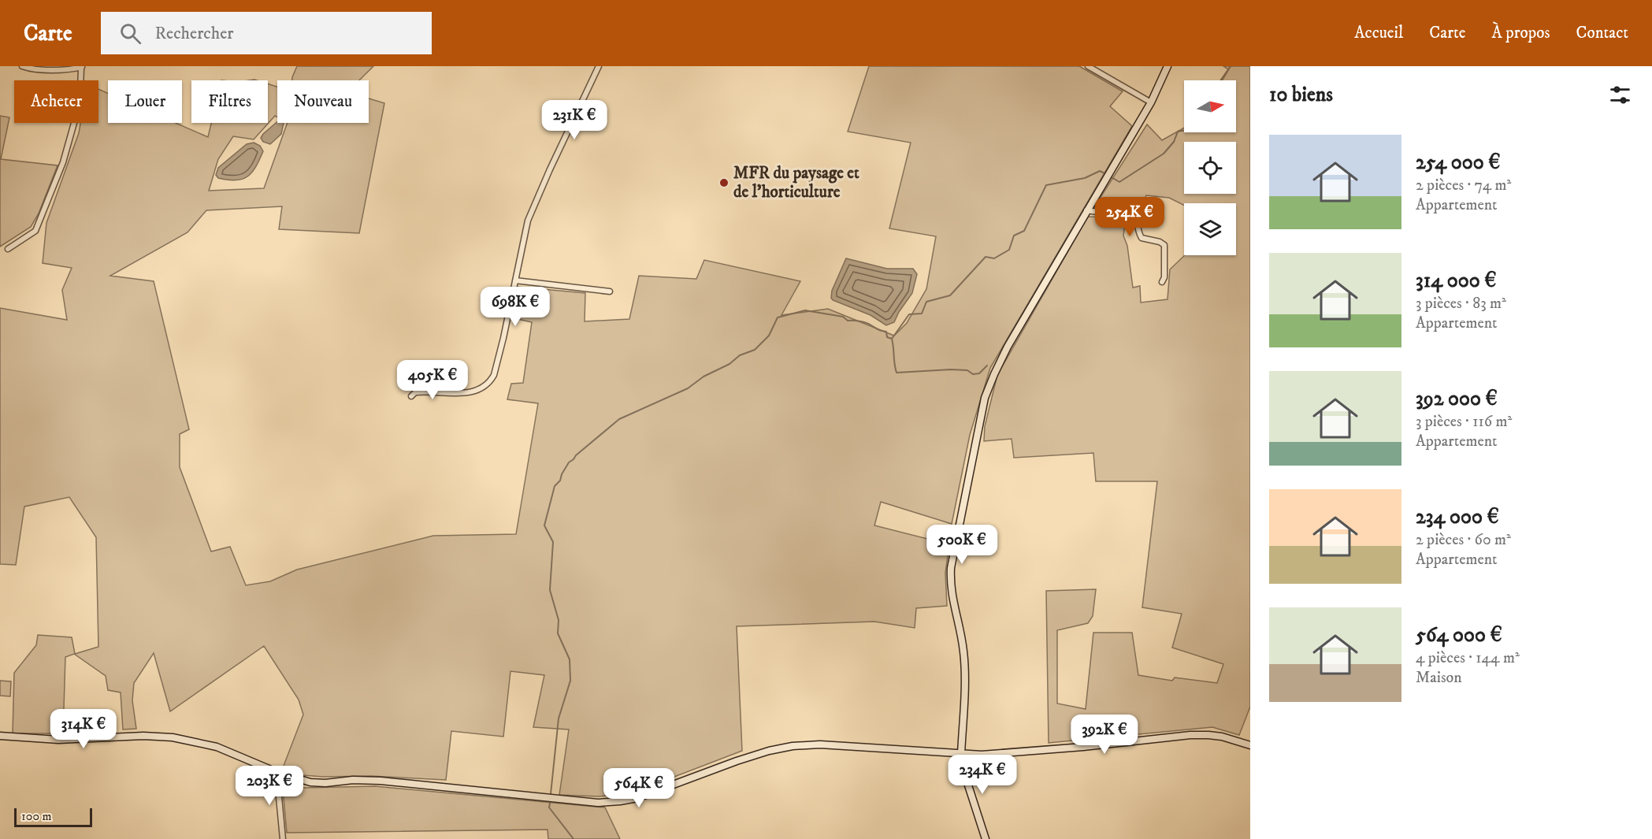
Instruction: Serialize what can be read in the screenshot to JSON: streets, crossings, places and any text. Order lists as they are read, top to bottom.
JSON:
{
  "places": ["MFR du paysage et de l'horticulture"],
  "scale_bar": "100 m",
  "north": "right",
  "page": {
    "header": "Carte",
    "search": "Rechercher",
    "nav": [
      "Accueil",
      "Carte",
      "À propos",
      "Contact"
    ],
    "heading": "10 biens",
    "chip": [
      "Acheter",
      "Louer",
      "Filtres",
      "Nouveau"
    ],
    "price": [
      "231K €",
      "254K €",
      "698K €",
      "405K €",
      "500K €",
      "314K €",
      "392K €",
      "234K €",
      "203K €",
      "564K €"
    ],
    "list": [
      {
        "name": "254 000 €",
        "note": "2 pièces · 74 m² · Appartement"
      },
      {
        "name": "314 000 €",
        "note": "3 pièces · 83 m² · Appartement"
      },
      {
        "name": "392 000 €",
        "note": "3 pièces · 116 m² · Appartement"
      },
      {
        "name": "234 000 €",
        "note": "2 pièces · 60 m² · Appartement"
      },
      {
        "name": "564 000 €",
        "note": "4 pièces · 144 m² · Maison"
      }
    ],
    "scale": "100 m"
  }
}
